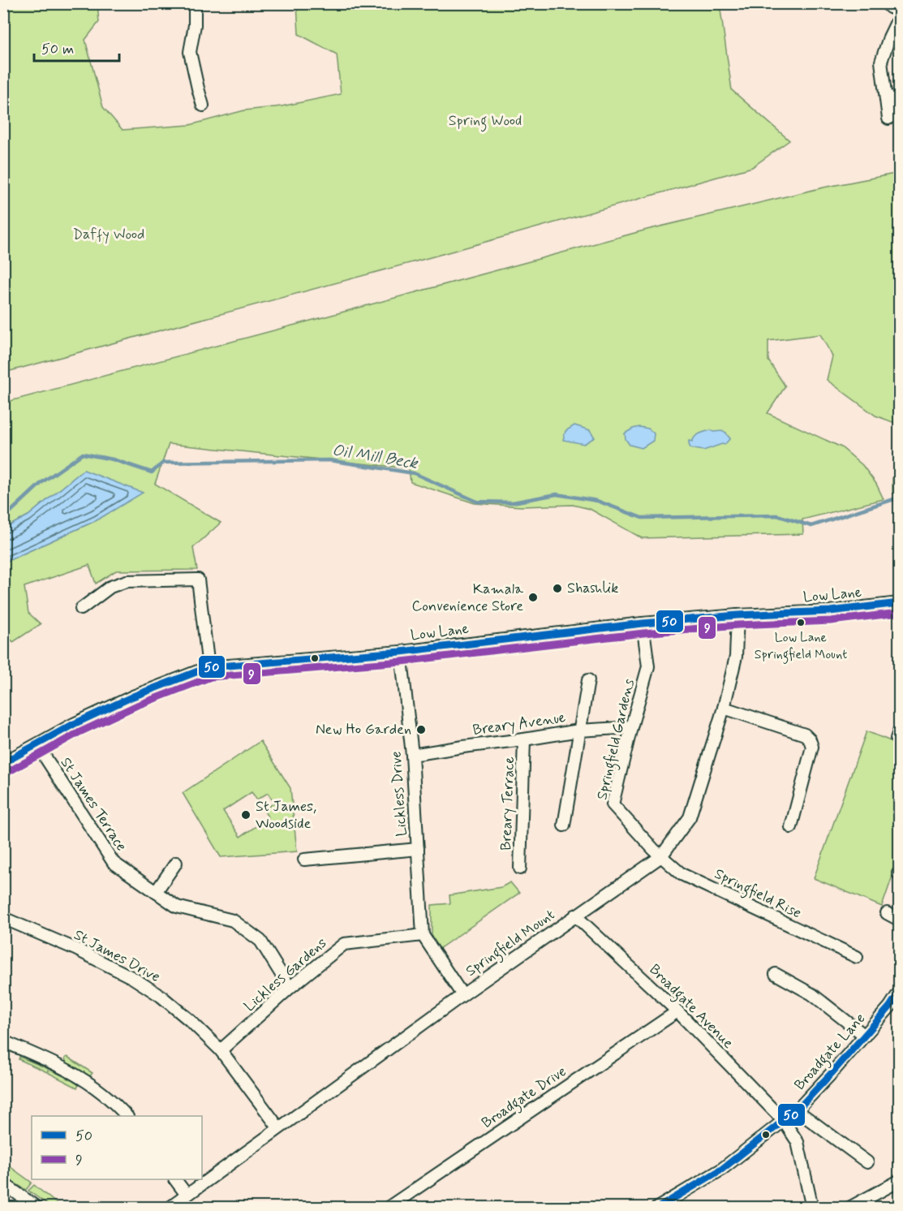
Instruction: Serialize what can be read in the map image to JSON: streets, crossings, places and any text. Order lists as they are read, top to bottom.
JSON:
{
  "streets": {
    "street": [
      "Low Lane",
      "Breary Avenue",
      "Springfield Gardens",
      "Lickless Drive",
      "Breary Terrace",
      "St James Terrace",
      "Springfield Rise",
      "Springfield Mount",
      "St James Drive",
      "Lickless Gardens",
      "Broadgate Avenue",
      "Broadgate Lane",
      "Broadgate Drive"
    ]
  },
  "crossings": [
    ["Low Lane", "Springfield Gardens"],
    ["Low Lane", "Lickless Drive"],
    ["Low Lane", "St James Terrace"],
    ["Low Lane", "Springfield Mount"],
    ["Breary Avenue", "Springfield Gardens"],
    ["Breary Avenue", "Lickless Drive"],
    ["Breary Avenue", "Breary Terrace"],
    ["Springfield Gardens", "Springfield Rise"],
    ["Lickless Drive", "Lickless Gardens"],
    ["St James Terrace", "Lickless Gardens"],
    ["Springfield Rise", "Springfield Mount"],
    ["Springfield Mount", "St James Drive"],
    ["Springfield Mount", "Broadgate Avenue"],
    ["St James Drive", "Lickless Gardens"],
    ["Broadgate Avenue", "Broadgate Lane"],
    ["Broadgate Avenue", "Broadgate Drive"]
  ],
  "water": ["Oil Mill Beck"],
  "parks": ["Spring Wood", "Daffy Wood"],
  "places": [
    "Shashlik",
    "Kamala Convenience Store",
    "Low Lane Springfield Mount",
    "New Ho Garden",
    "St James, Woodside"
  ],
  "lines": ["transit line 50", "transit line 9"],
  "legend": ["50", "9"],
  "scale_bar": "50 m"
}
